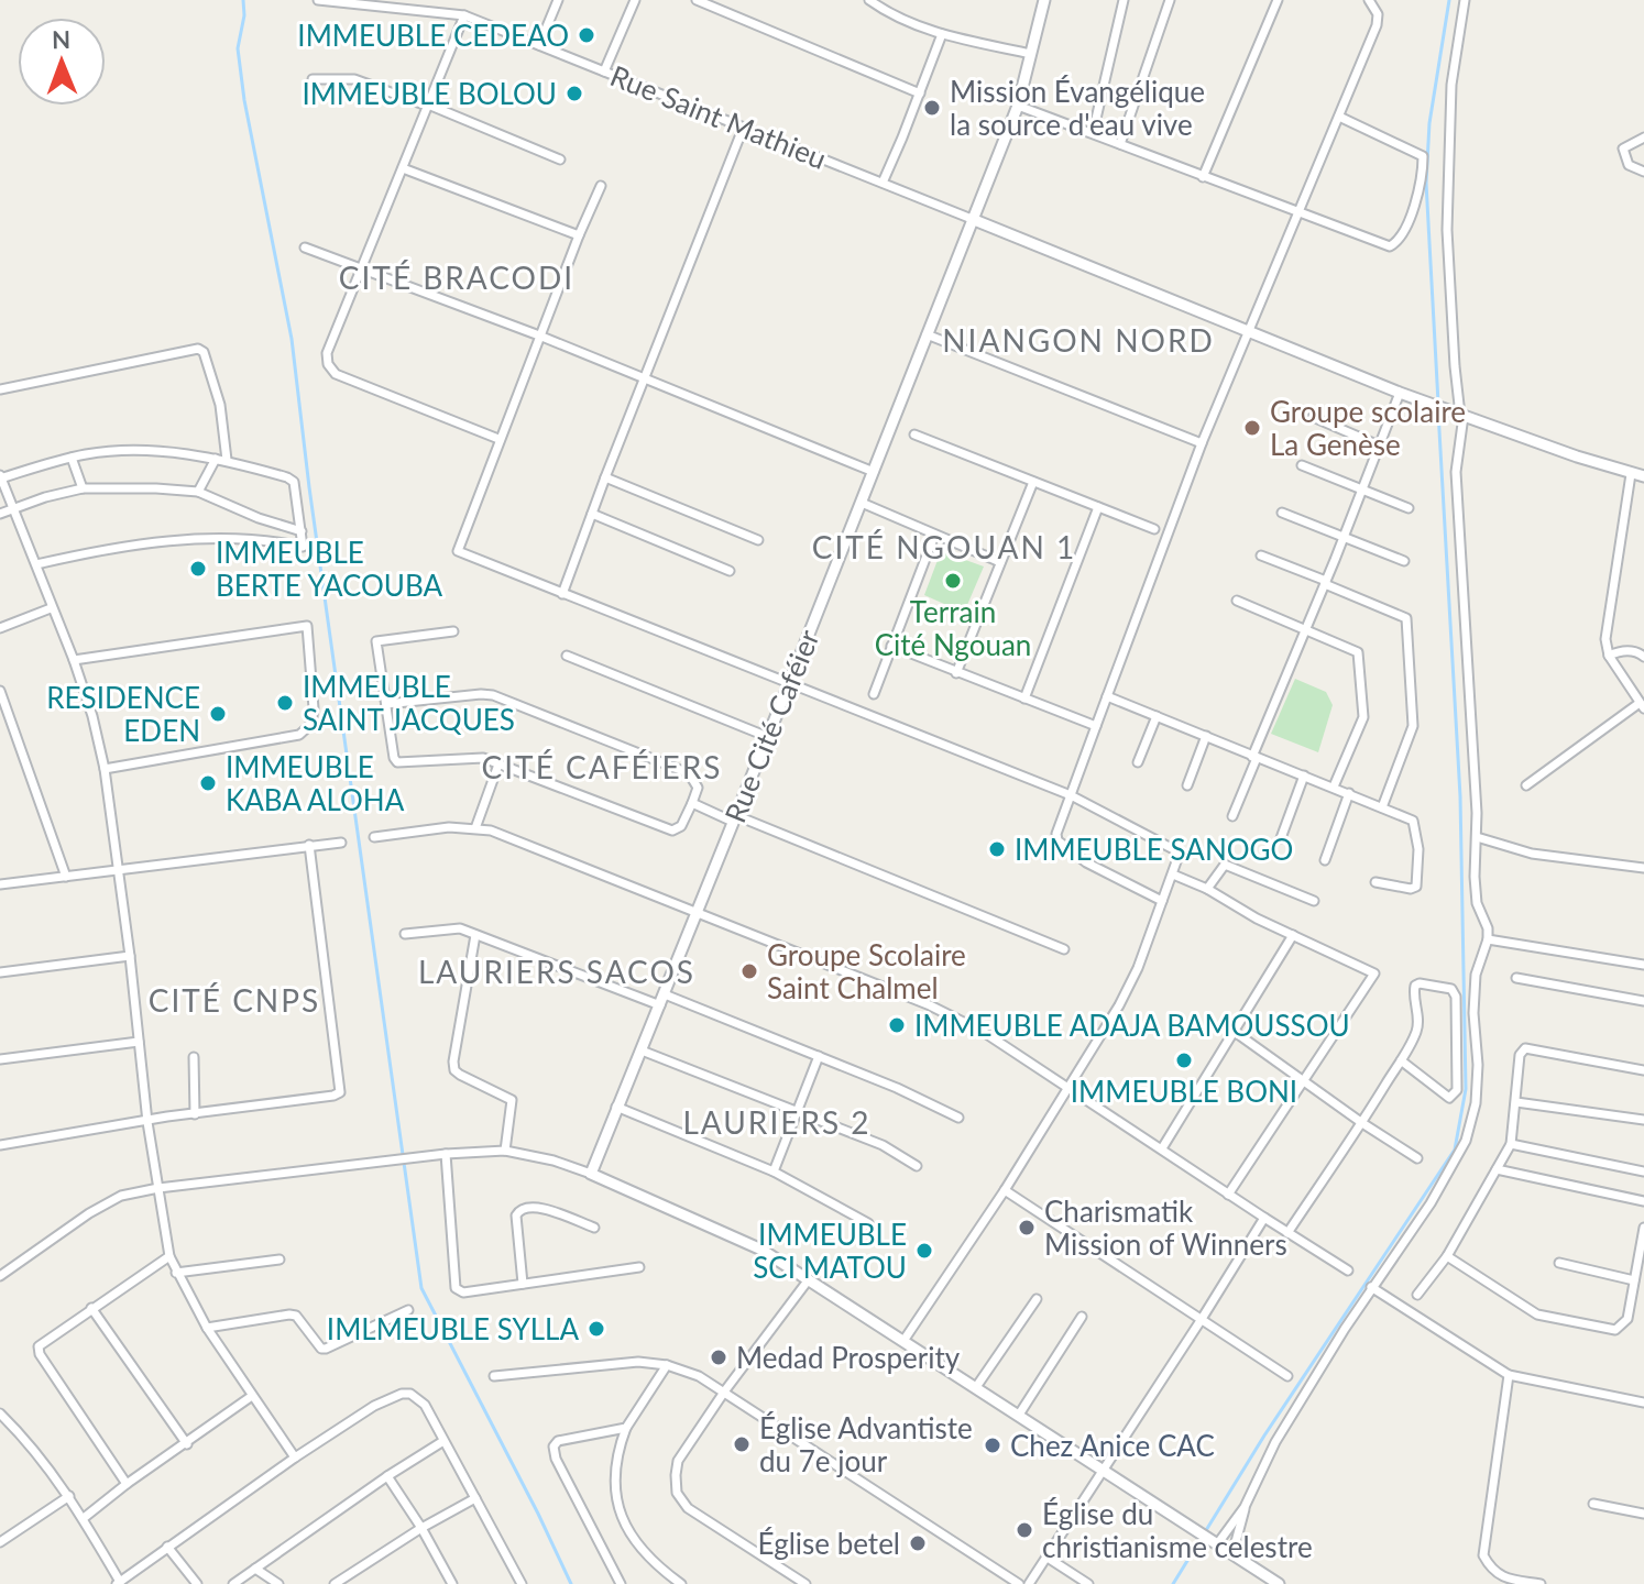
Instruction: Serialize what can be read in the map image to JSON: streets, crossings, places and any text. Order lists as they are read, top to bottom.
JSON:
{
  "streets": {
    "street": ["Rue Saint Mathieu", "Rue Cité Caféier"]
  },
  "crossings": [
    ["Rue Saint Mathieu", "Rue Cité Caféier"]
  ],
  "districts": [
    "CITÉ BRACODI",
    "NIANGON NORD",
    "CITÉ NGOUAN 1",
    "CITÉ CAFÉIERS",
    "LAURIERS SACOS",
    "CITÉ CNPS",
    "LAURIERS 2"
  ],
  "places": [
    "IMMEUBLE CEDEAO",
    "IMMEUBLE BOLOU",
    "Mission Évangélique la source d'eau vive",
    "Groupe scolaire La Genèse",
    "IMMEUBLE BERTE YACOUBA",
    "Terrain Cité Ngouan",
    "IMMEUBLE SAINT JACQUES",
    "RESIDENCE EDEN",
    "IMMEUBLE KABA ALOHA",
    "IMMEUBLE SANOGO",
    "Groupe Scolaire Saint Chalmel",
    "IMMEUBLE ADAJA BAMOUSSOU",
    "IMMEUBLE BONI",
    "Charismatik Mission of Winners",
    "IMMEUBLE SCI MATOU",
    "IMLMEUBLE SYLLA",
    "Medad Prosperity",
    "Église Advantiste du 7e jour",
    "Chez Anice CAC",
    "Église du christianisme celestre",
    "Église betel"
  ],
  "north": "top"
}
